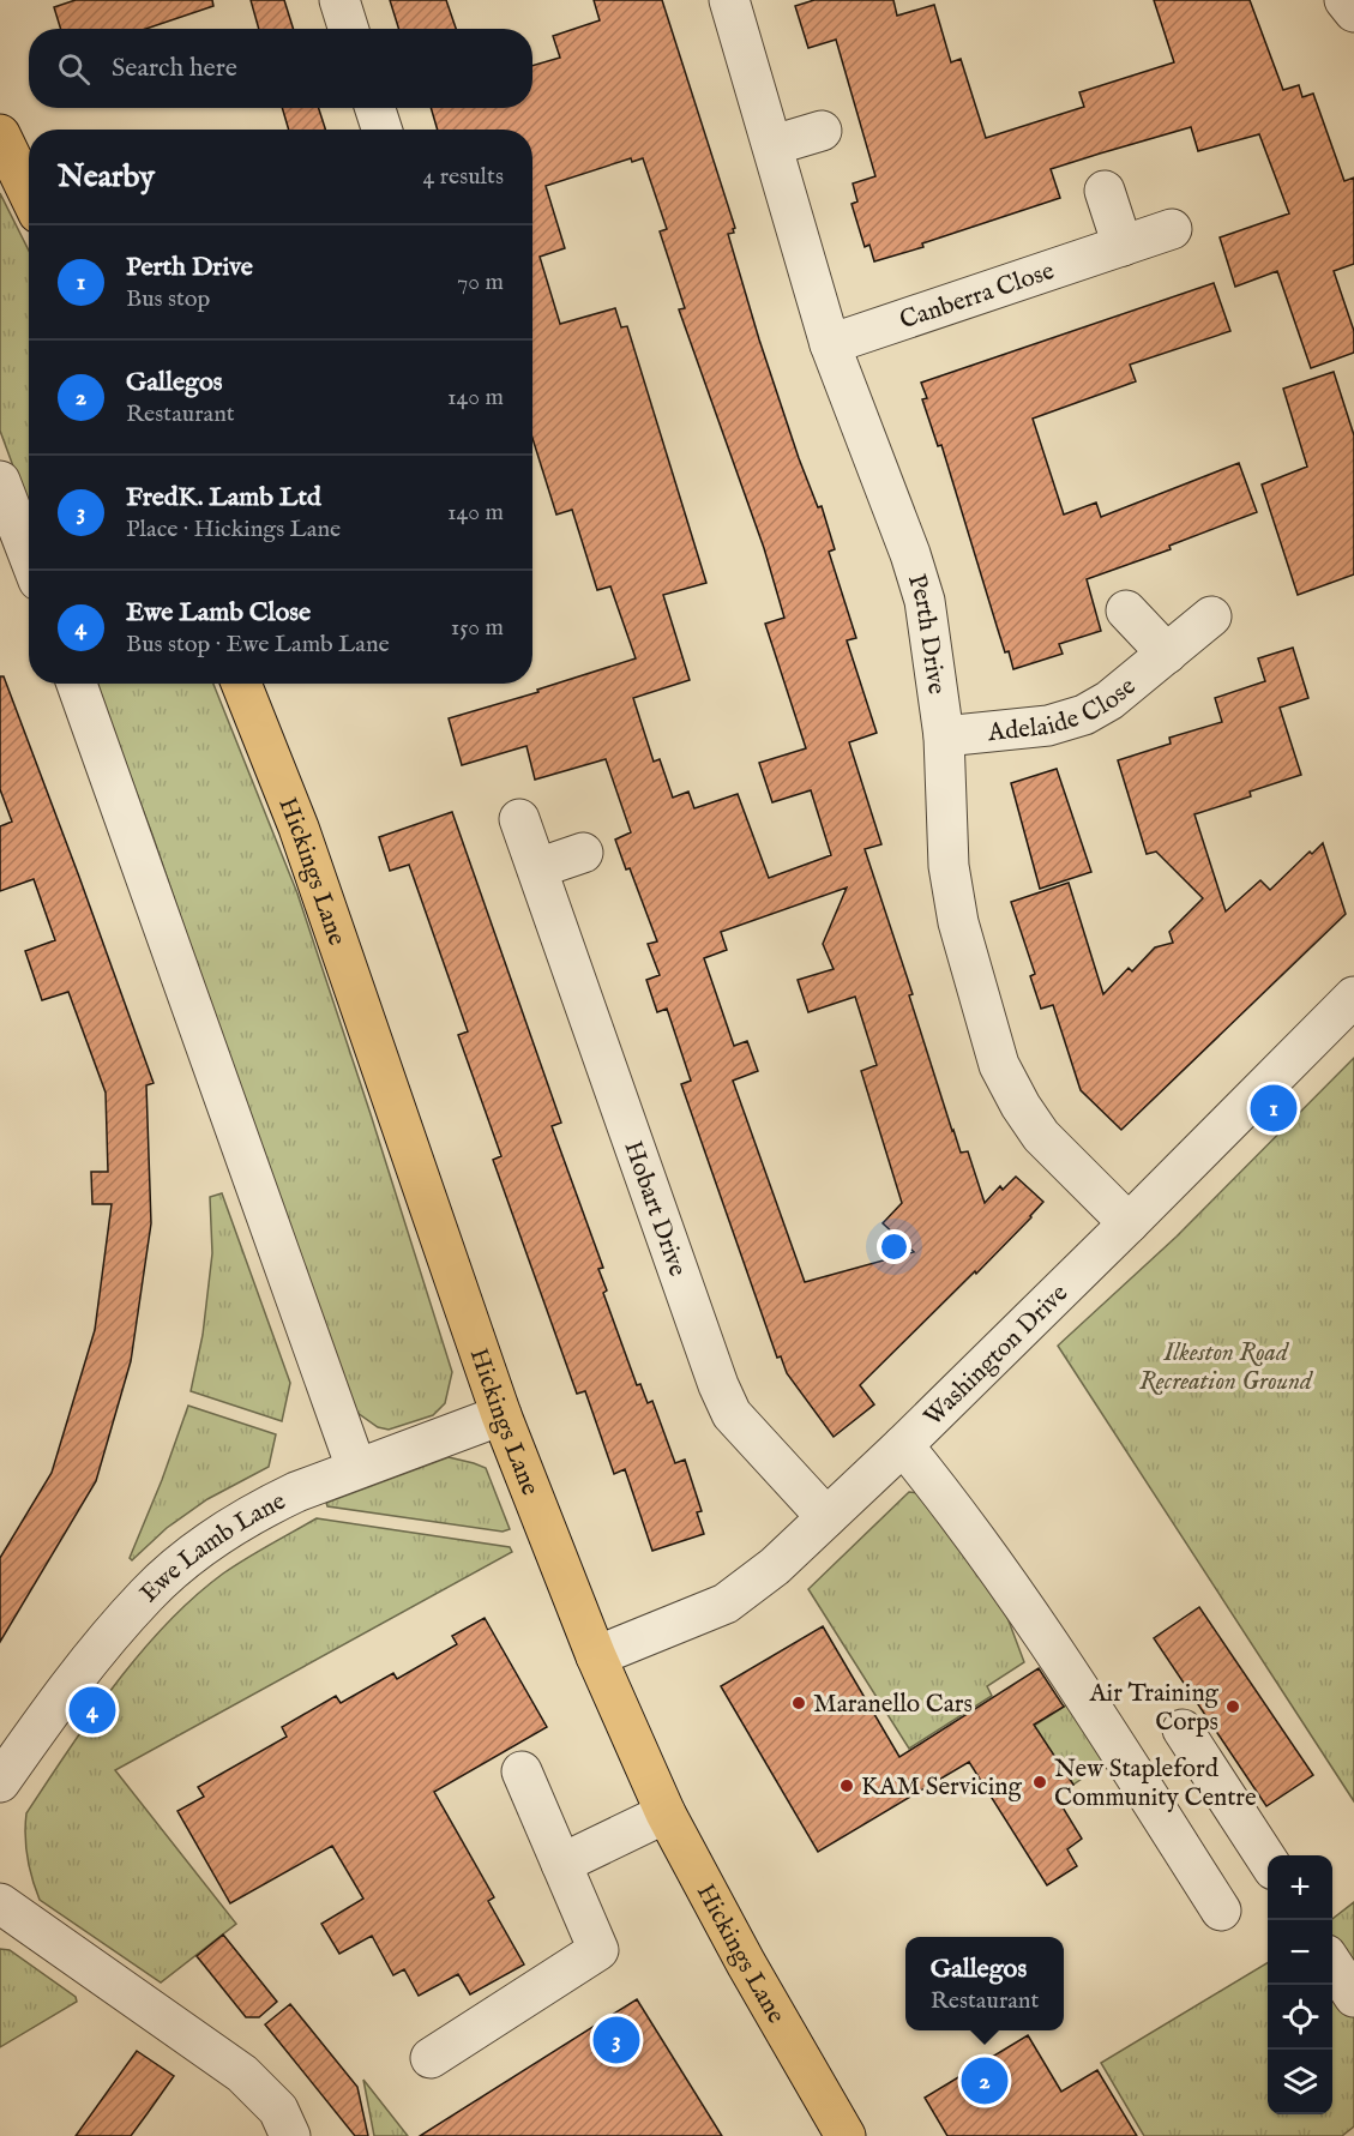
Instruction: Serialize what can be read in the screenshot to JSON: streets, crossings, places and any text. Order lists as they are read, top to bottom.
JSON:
{
  "streets": {
    "main road": ["Hickings Lane"],
    "street": [
      "Canberra Close",
      "Perth Drive",
      "Adelaide Close",
      "Hobart Drive",
      "Washington Drive",
      "Ewe Lamb Lane"
    ]
  },
  "crossings": [
    ["Canberra Close", "Perth Drive"],
    ["Perth Drive", "Adelaide Close"],
    ["Perth Drive", "Washington Drive"],
    ["Hickings Lane", "Washington Drive"],
    ["Hickings Lane", "Ewe Lamb Lane"],
    ["Hobart Drive", "Washington Drive"]
  ],
  "parks": ["Ilkeston Road Recreation Ground"],
  "places": [
    "Maranello Cars",
    "Air Training Corps",
    "New Stapleford Community Centre",
    "KAM Servicing"
  ],
  "page": {
    "search": "Search here",
    "heading": ["Nearby", "4 results"],
    "list": [
      {
        "mark": "1",
        "name": "Perth Drive",
        "note": "Bus stop",
        "value": "70 m"
      },
      {
        "mark": "2",
        "name": "Gallegos",
        "note": "Restaurant",
        "value": "140 m"
      },
      {
        "mark": "3",
        "name": "FredK. Lamb Ltd",
        "note": "Place · Hickings Lane",
        "value": "140 m"
      },
      {
        "mark": "4",
        "name": "Ewe Lamb Close",
        "note": "Bus stop · Ewe Lamb Lane",
        "value": "150 m"
      }
    ],
    "pins": [
      "1",
      "4",
      "3",
      "2"
    ],
    "map_buttons": ["+", "−"],
    "popup": ["Gallegos", "Restaurant"]
  }
}
